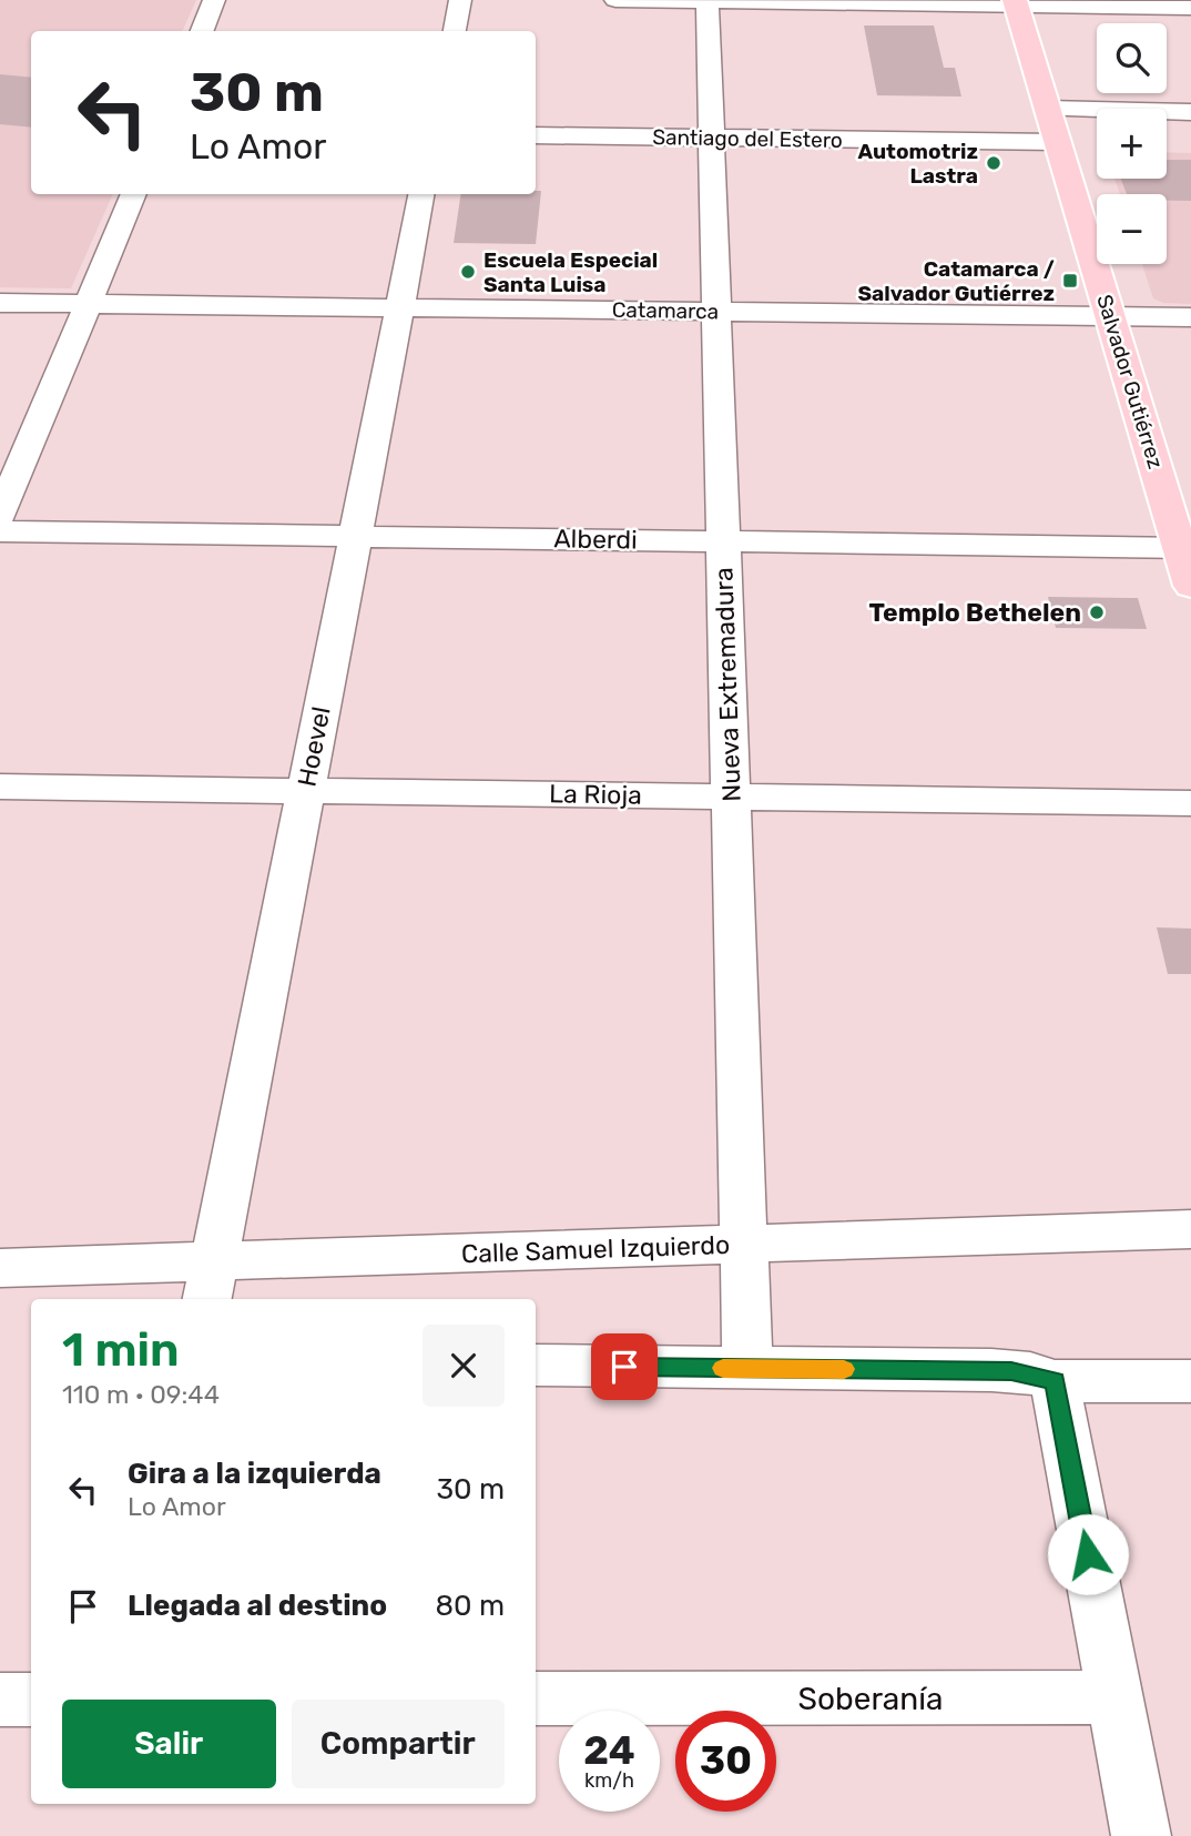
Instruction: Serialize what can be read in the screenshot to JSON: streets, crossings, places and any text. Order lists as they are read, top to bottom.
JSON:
{
  "streets": {
    "main road": ["Salvador Gutiérrez"],
    "street": [
      "Santiago del Estero",
      "Catamarca",
      "Alberdi",
      "Nueva Extremadura",
      "Hoevel",
      "La Rioja",
      "Calle Samuel Izquierdo",
      "Soberanía"
    ]
  },
  "crossings": [
    ["Santiago del Estero", "Salvador Gutiérrez"],
    ["Santiago del Estero", "Nueva Extremadura"],
    ["Catamarca", "Salvador Gutiérrez"],
    ["Catamarca", "Nueva Extremadura"],
    ["Catamarca", "Hoevel"],
    ["Salvador Gutiérrez", "Alberdi"],
    ["Alberdi", "Nueva Extremadura"],
    ["Alberdi", "Hoevel"],
    ["Nueva Extremadura", "La Rioja"],
    ["Nueva Extremadura", "Calle Samuel Izquierdo"],
    ["Hoevel", "La Rioja"],
    ["Hoevel", "Calle Samuel Izquierdo"]
  ],
  "places": {
    "other": ["Automotriz Lastra", "Escuela Especial Santa Luisa", "Templo Bethelen"],
    "transit": ["Catamarca / Salvador Gutiérrez"]
  },
  "page": {
    "map_buttons": ["+", "−"],
    "turn": ["30 m", "Lo Amor"],
    "heading": ["1 min", "110 m · 09:44"],
    "list": [
      {
        "name": "Gira a la izquierda",
        "note": "Lo Amor",
        "value": "30 m"
      },
      {
        "name": "Llegada al destino",
        "value": "80 m"
      }
    ],
    "buttons": ["Salir", "Compartir"],
    "speed": "24 km/h",
    "limit": "30"
  }
}
